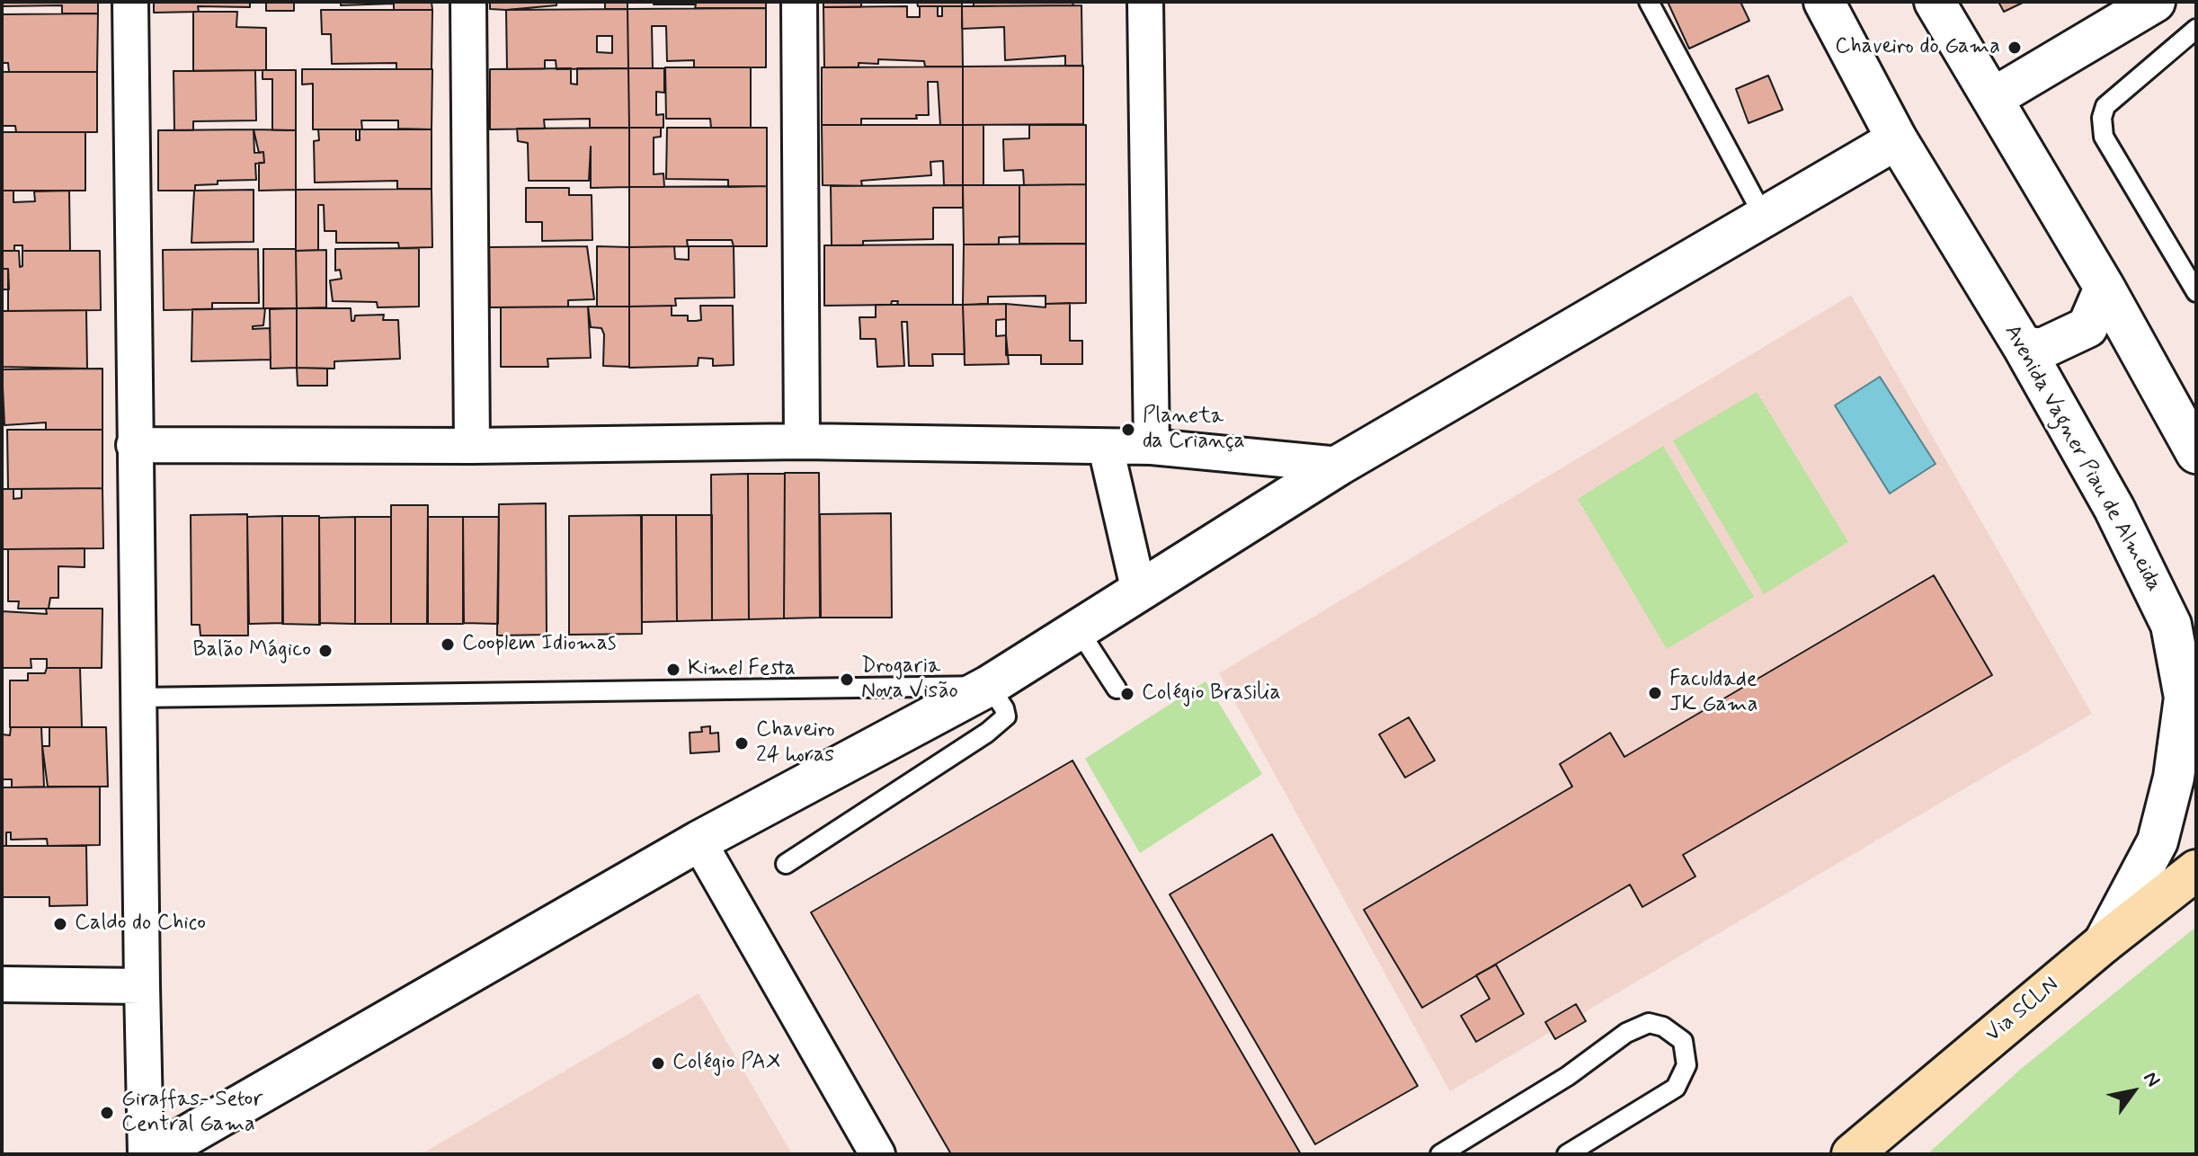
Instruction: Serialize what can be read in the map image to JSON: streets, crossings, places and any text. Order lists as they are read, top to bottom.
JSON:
{
  "streets": {
    "main road": ["Via SCLN"],
    "street": ["Avenida Vagner Piau de Almeida"]
  },
  "crossings": [
    ["Avenida Vagner Piau de Almeida", "Via SCLN"]
  ],
  "places": [
    "Chaveiro do Gama",
    "Planeta da Criança",
    "Cooplem Idiomas",
    "Balão Mágico",
    "Kimel Festa",
    "Drogaria Nova Visão",
    "Faculdade JK Gama",
    "Colégio Brasilia",
    "Chaveiro 24 horas",
    "Caldo do Chico",
    "Colégio PAX",
    "Giraffas- Setor Central Gama"
  ],
  "north": "top right"
}
